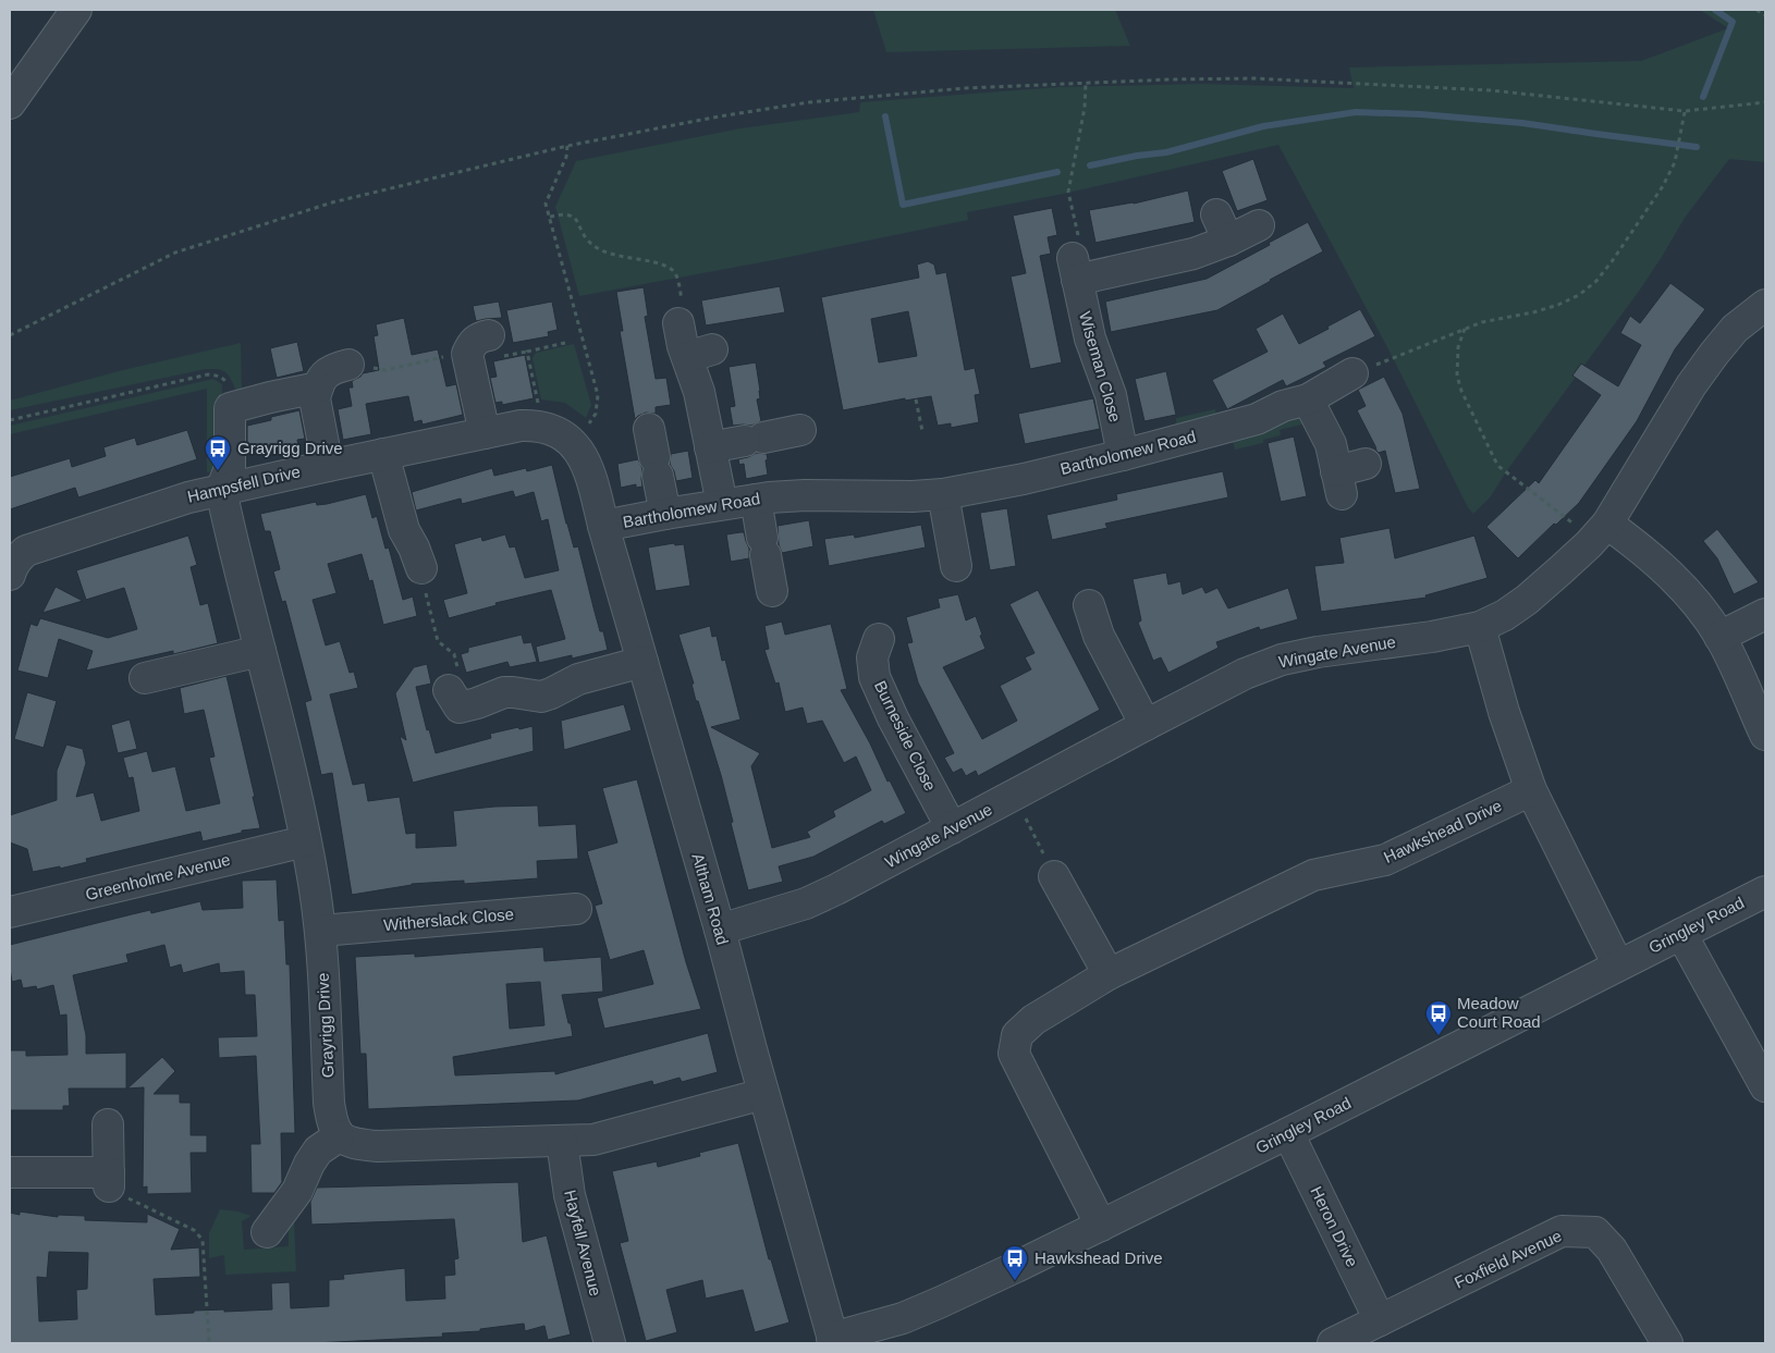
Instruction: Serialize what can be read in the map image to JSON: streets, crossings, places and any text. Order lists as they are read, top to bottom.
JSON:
{
  "streets": {
    "street": [
      "Wiseman Close",
      "Bartholomew Road",
      "Hampsfell Drive",
      "Wingate Avenue",
      "Burneside Close",
      "Hawkshead Drive",
      "Greenholme Avenue",
      "Altham Road",
      "Witherslack Close",
      "Gringley Road",
      "Grayrigg Drive",
      "Heron Drive",
      "Hayfell Avenue",
      "Foxfield Avenue"
    ]
  },
  "crossings": [
    ["Wiseman Close", "Bartholomew Road"],
    ["Bartholomew Road", "Altham Road"],
    ["Hampsfell Drive", "Altham Road"],
    ["Hampsfell Drive", "Grayrigg Drive"],
    ["Wingate Avenue", "Burneside Close"],
    ["Wingate Avenue", "Altham Road"],
    ["Hawkshead Drive", "Gringley Road"],
    ["Greenholme Avenue", "Grayrigg Drive"],
    ["Altham Road", "Gringley Road"],
    ["Witherslack Close", "Grayrigg Drive"],
    ["Gringley Road", "Heron Drive"],
    ["Heron Drive", "Foxfield Avenue"]
  ],
  "places": {
    "bus stop": ["Grayrigg Drive", "Meadow Court Road", "Hawkshead Drive"]
  }
}
